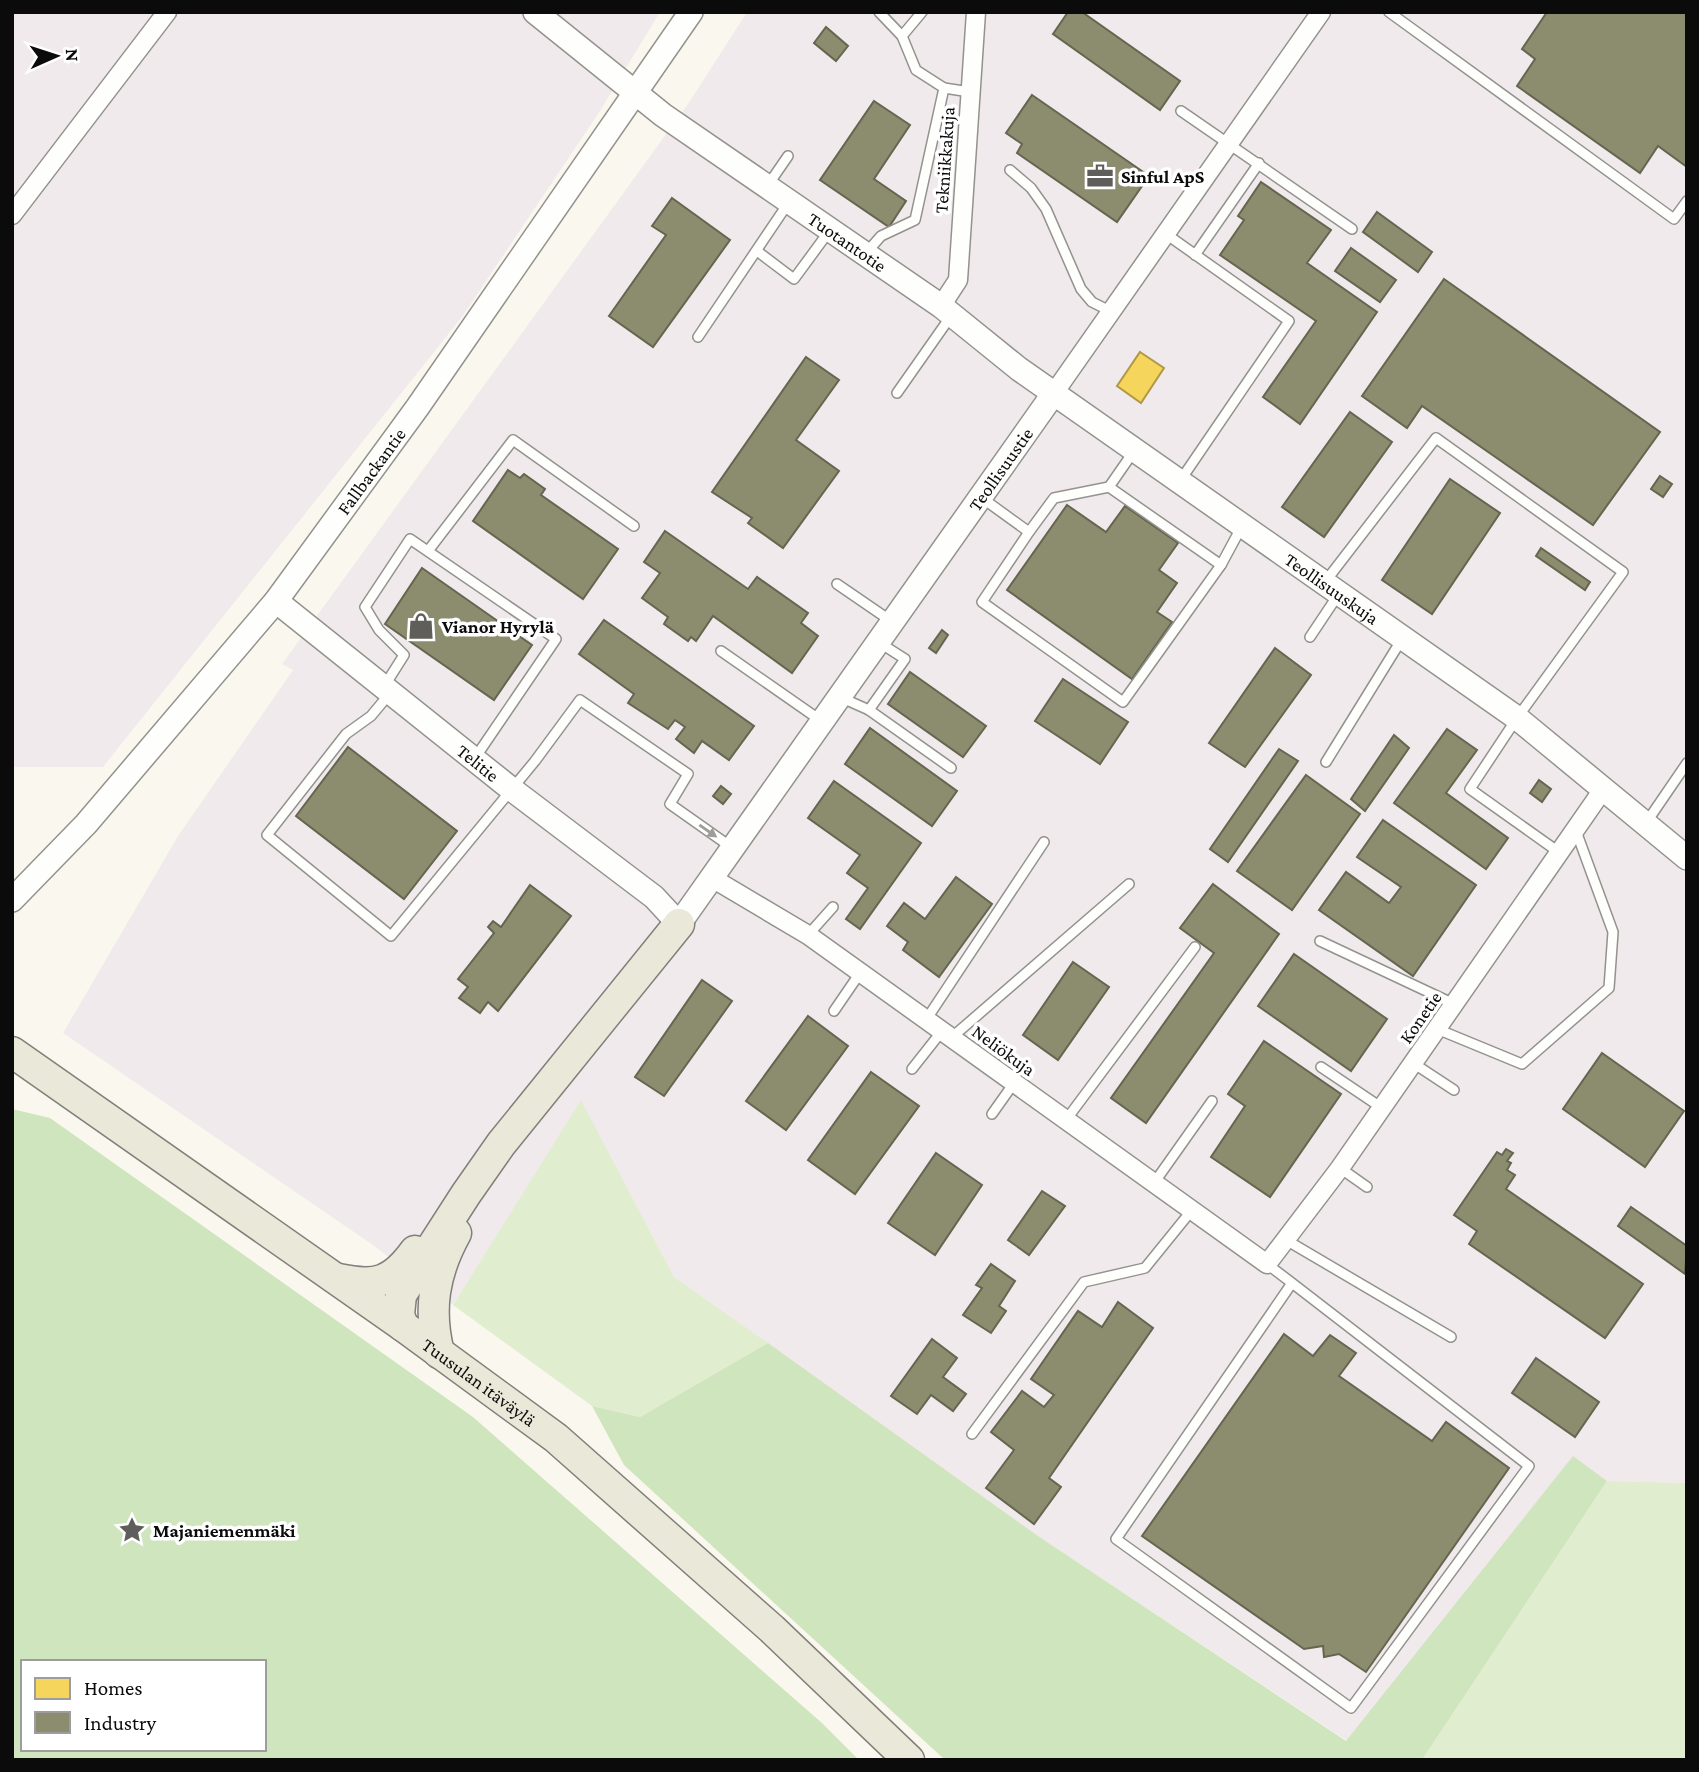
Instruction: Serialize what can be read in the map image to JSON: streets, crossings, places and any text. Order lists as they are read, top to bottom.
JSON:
{
  "streets": {
    "main road": ["Tuusulan itäväylä"],
    "street": [
      "Tekniikkakuja",
      "Tuotantotie",
      "Teollisuustie",
      "Fallbackantie",
      "Teollisuuskuja",
      "Telitie",
      "Konetie",
      "Neliökuja"
    ]
  },
  "crossings": [
    ["Tekniikkakuja", "Tuotantotie"],
    ["Tuotantotie", "Teollisuustie"],
    ["Tuotantotie", "Fallbackantie"],
    ["Tuotantotie", "Teollisuuskuja"],
    ["Teollisuustie", "Teollisuuskuja"],
    ["Teollisuustie", "Telitie"],
    ["Teollisuustie", "Neliökuja"],
    ["Fallbackantie", "Telitie"],
    ["Teollisuuskuja", "Konetie"],
    ["Konetie", "Neliökuja"]
  ],
  "places": {
    "office": ["Sinful ApS"],
    "shop": ["Vianor Hyrylä"],
    "place": ["Majaniemenmäki"]
  },
  "legend": ["Homes", "Industry"],
  "north": "right"
}
